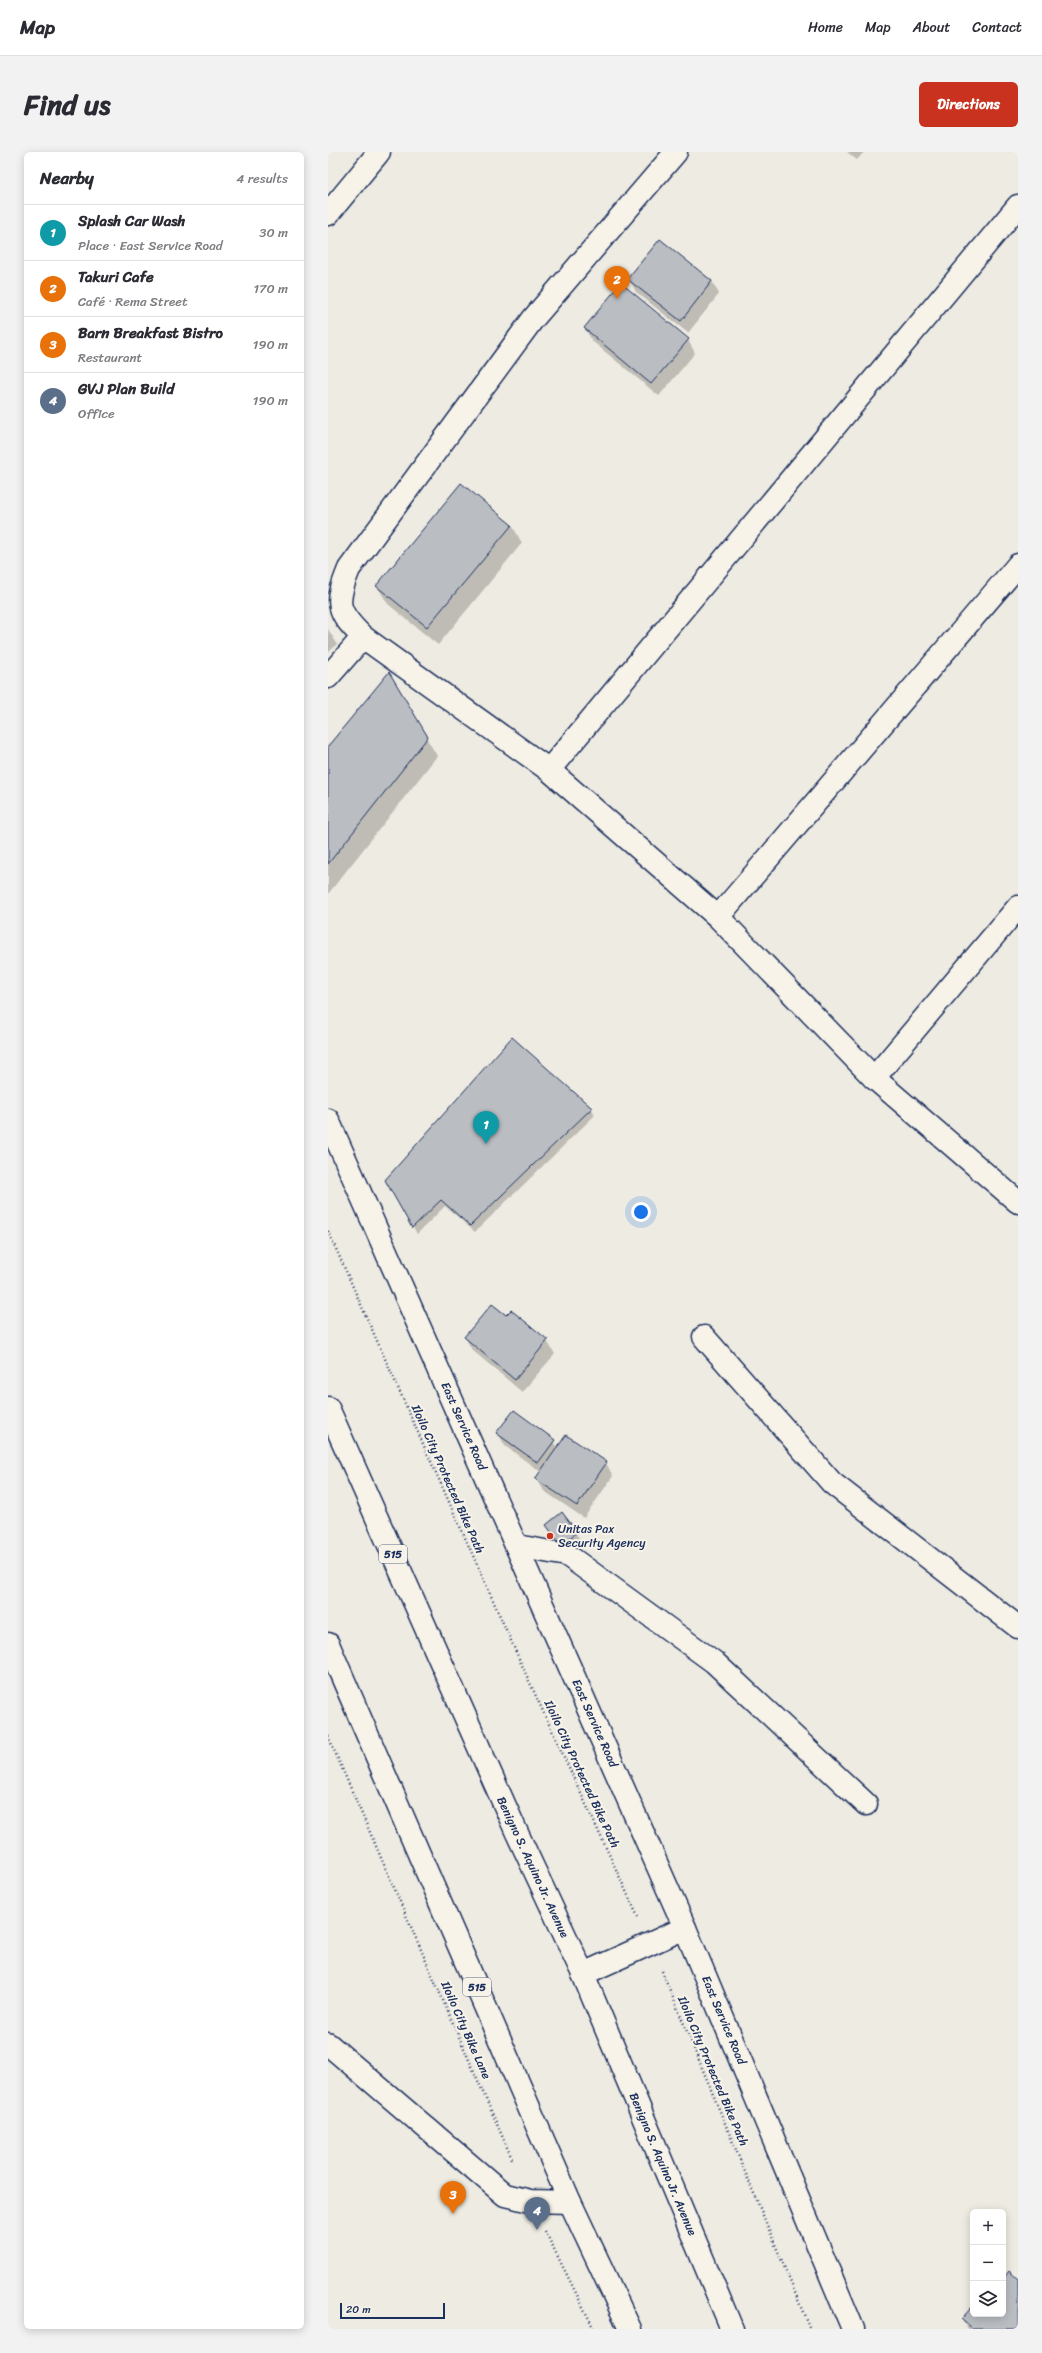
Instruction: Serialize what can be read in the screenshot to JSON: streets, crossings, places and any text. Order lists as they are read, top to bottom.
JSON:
{
  "streets": {
    "main road": ["East Service Road", "515", "Benigno S. Aquino Jr. Avenue"],
    "path": ["Iloilo City Protected Bike Path", "Iloilo City Bike Lane"]
  },
  "places": ["Unitas Pax Security Agency"],
  "scale_bar": "20 m",
  "page": {
    "header": "Map",
    "nav": [
      "Home",
      "Map",
      "About",
      "Contact"
    ],
    "title": "Find us",
    "buttons": "Directions",
    "heading": ["Nearby", "4 results"],
    "list": [
      {
        "mark": "1",
        "name": "Splash Car Wash",
        "note": "Place · East Service Road",
        "value": "30 m"
      },
      {
        "mark": "2",
        "name": "Takuri Cafe",
        "note": "Café · Rema Street",
        "value": "170 m"
      },
      {
        "mark": "3",
        "name": "Barn Breakfast Bistro",
        "note": "Restaurant",
        "value": "190 m"
      },
      {
        "mark": "4",
        "name": "GVJ Plan Build",
        "note": "Office",
        "value": "190 m"
      }
    ],
    "pins": [
      "2",
      "1",
      "3",
      "4"
    ],
    "map_buttons": ["+", "−"],
    "scale": "20 m"
  }
}
